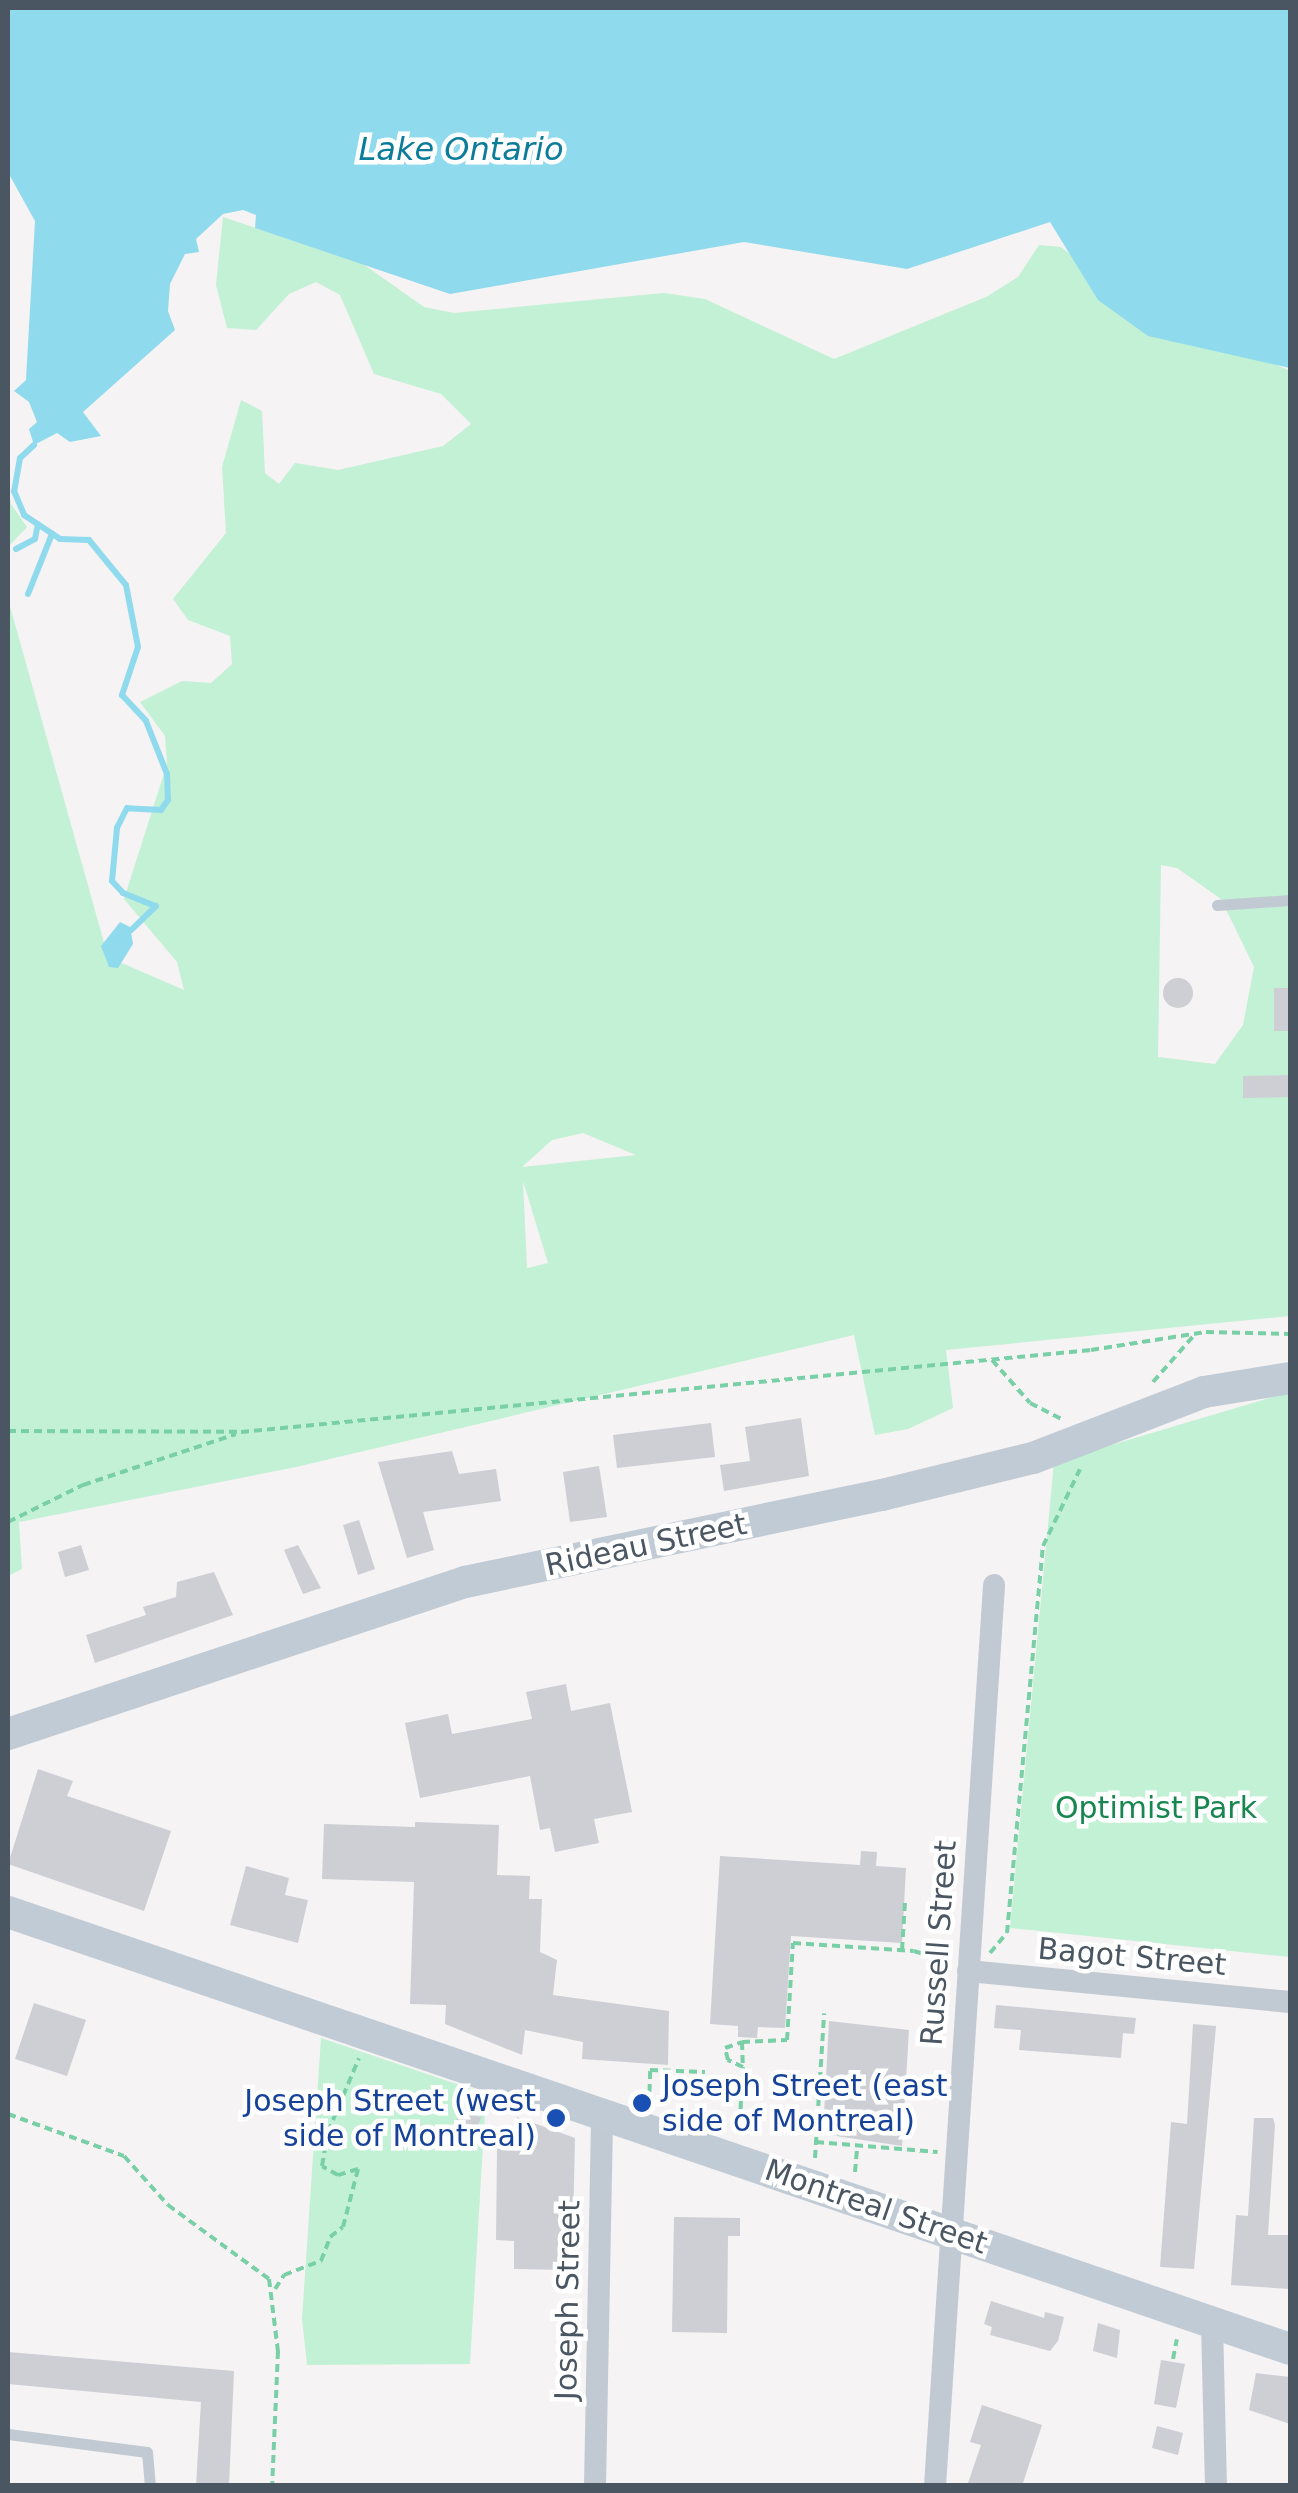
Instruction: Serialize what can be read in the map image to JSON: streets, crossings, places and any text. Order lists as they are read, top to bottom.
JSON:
{
  "streets": {
    "main road": ["Rideau Street", "Montreal Street"],
    "street": ["Russell Street", "Bagot Street", "Joseph Street"]
  },
  "crossings": [
    ["Russell Street", "Bagot Street"],
    ["Russell Street", "Montreal Street"],
    ["Montreal Street", "Joseph Street"]
  ],
  "water": ["Lake Ontario"],
  "parks": ["Optimist Park"],
  "places": ["Joseph Street (east side of Montreal)", "Joseph Street (west side of Montreal)"]
}
